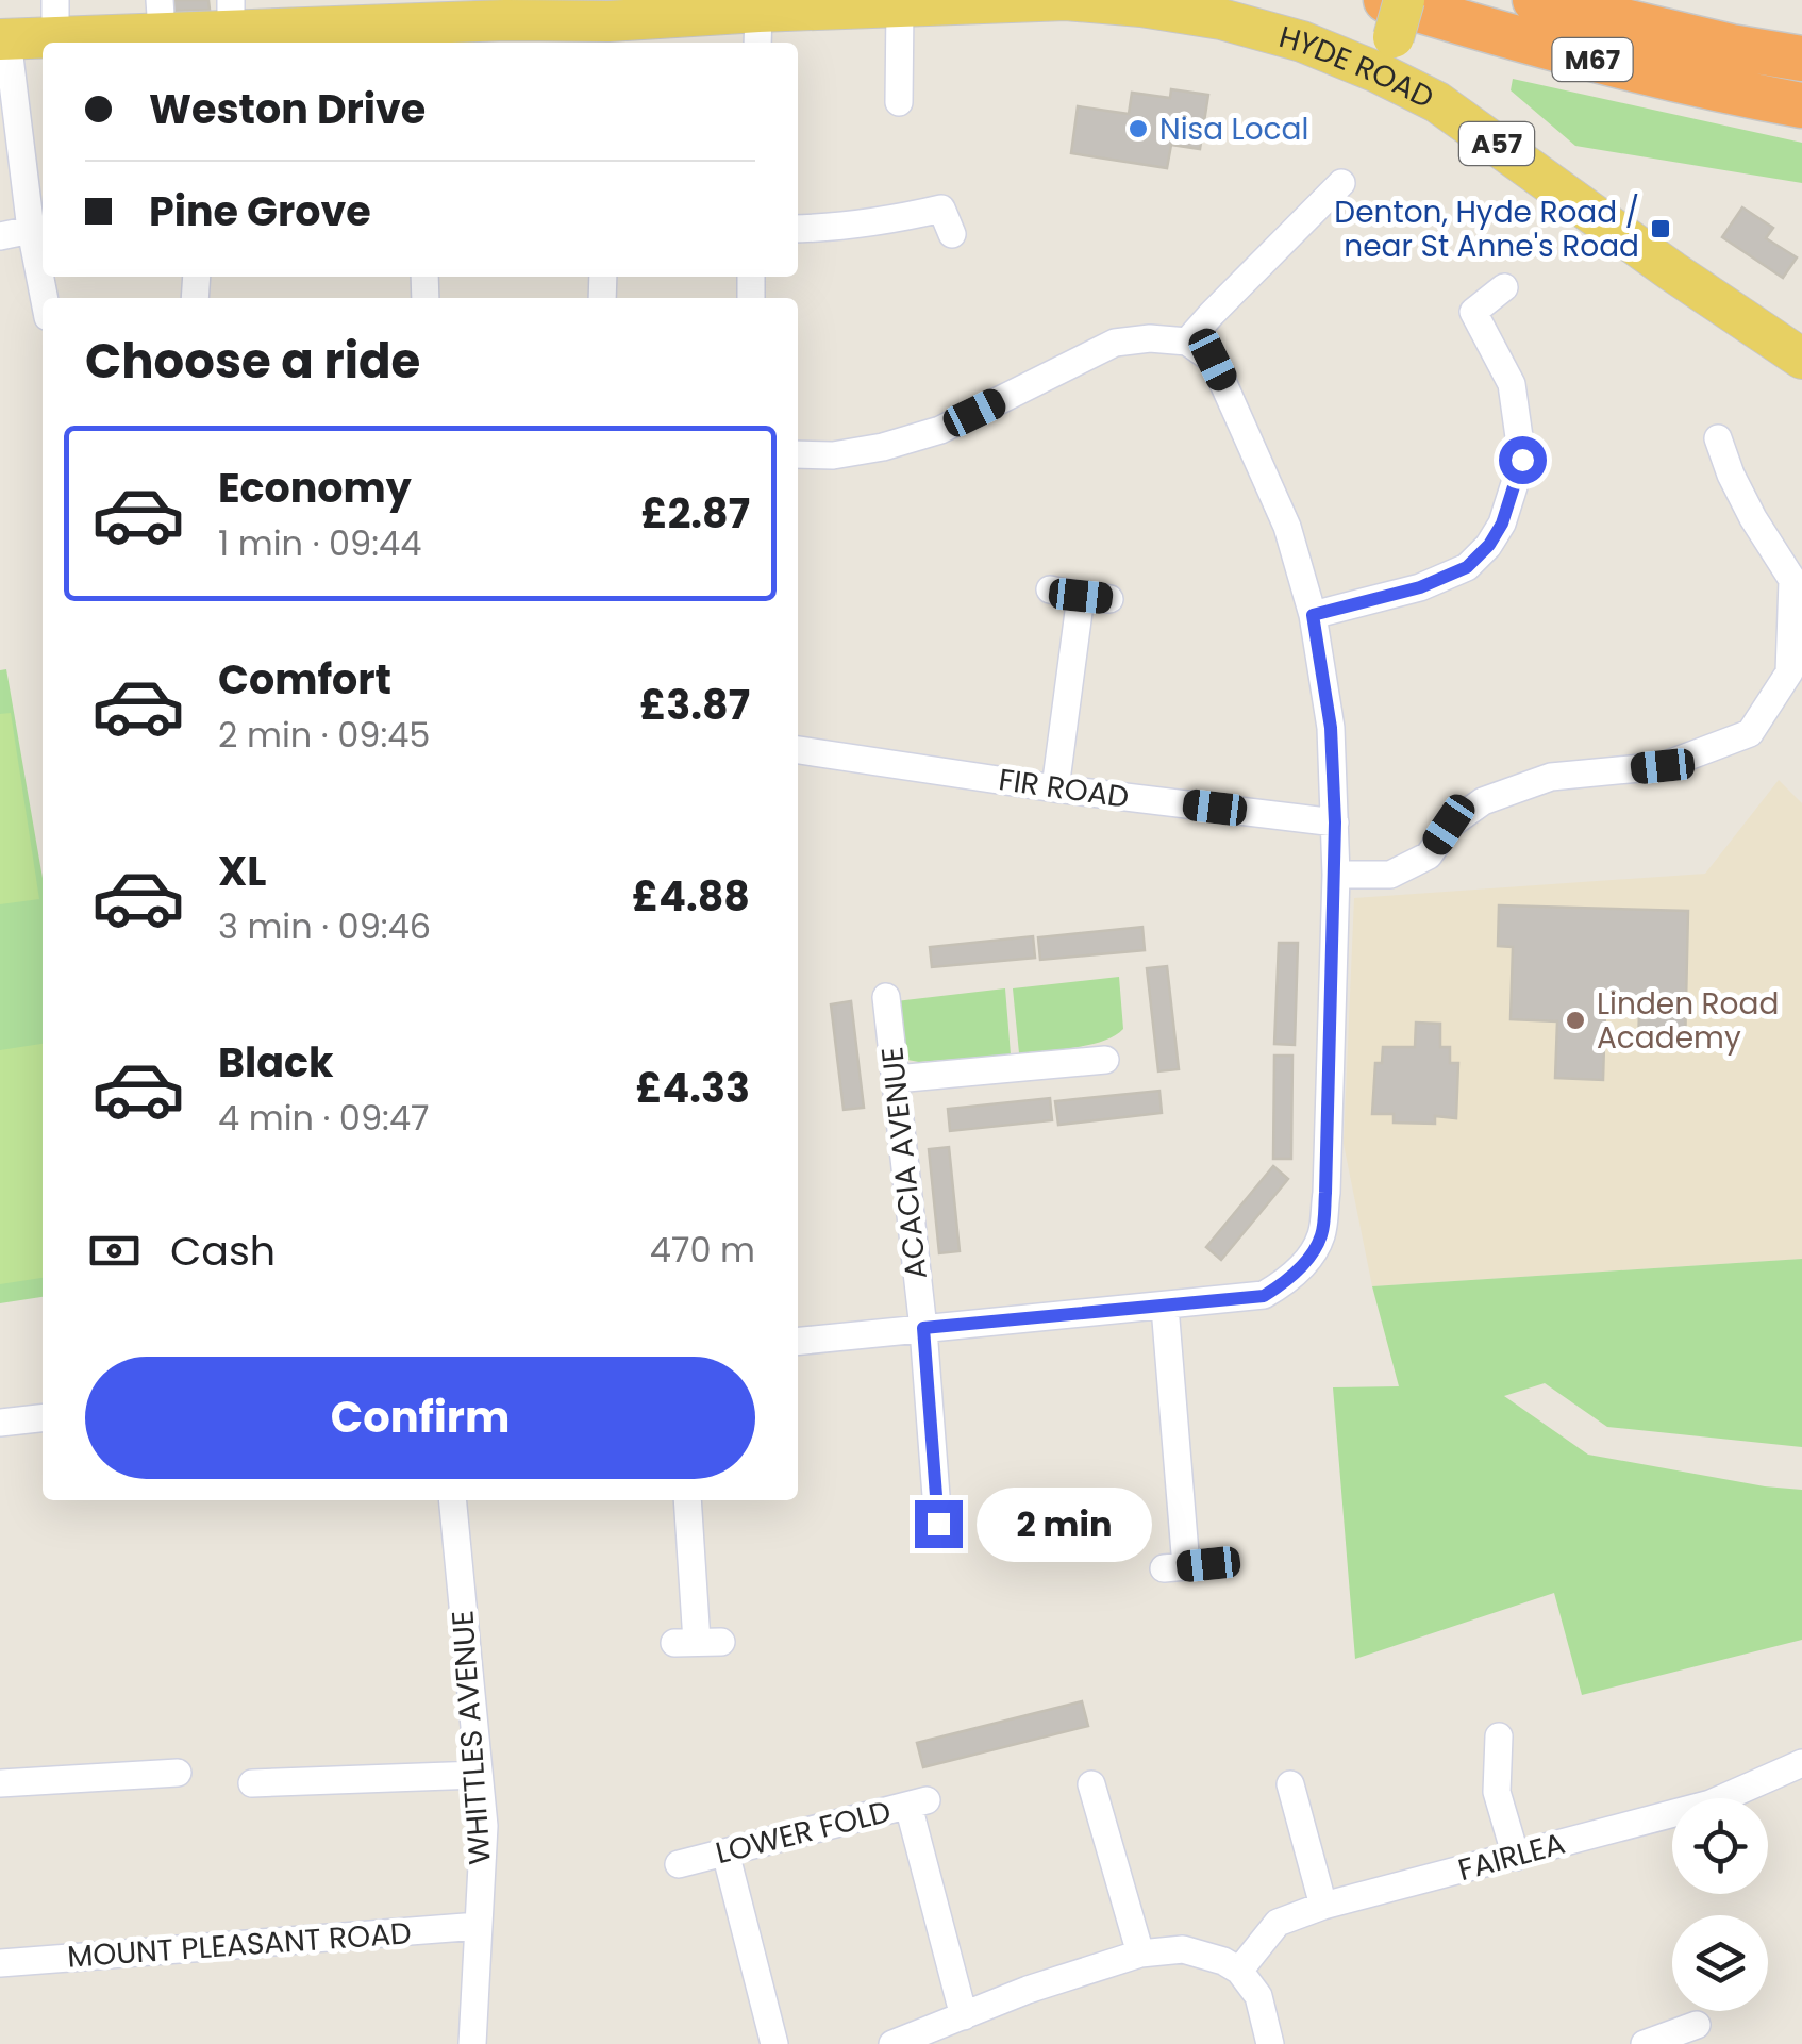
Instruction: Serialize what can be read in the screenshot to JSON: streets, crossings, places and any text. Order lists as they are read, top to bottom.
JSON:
{
  "streets": {
    "highway": ["M67"],
    "main road": ["HYDE ROAD", "A57"],
    "street": [
      "FIR ROAD",
      "ACACIA AVENUE",
      "WHITTLES AVENUE",
      "LOWER FOLD",
      "FAIRLEA",
      "MOUNT PLEASANT ROAD"
    ]
  },
  "crossings": [
    ["M67", "HYDE ROAD"],
    ["WHITTLES AVENUE", "MOUNT PLEASANT ROAD"]
  ],
  "places": {
    "other": ["Nisa Local", "Linden Road Academy"],
    "transit": ["Denton, Hyde Road / near St Anne's Road"]
  },
  "page": {
    "banner": ["Weston Drive", "Pine Grove"],
    "heading": "Choose a ride",
    "list": [
      {
        "name": "Economy",
        "note": "1 min · 09:44",
        "value": "£2.87"
      },
      {
        "name": "Comfort",
        "note": "2 min · 09:45",
        "value": "£3.87"
      },
      {
        "name": "XL",
        "note": "3 min · 09:46",
        "value": "£4.88"
      },
      {
        "name": "Black",
        "note": "4 min · 09:47",
        "value": "£4.33"
      }
    ],
    "pay": ["Cash", "470 m"],
    "buttons": "Confirm",
    "bubble": "2 min"
  }
}
